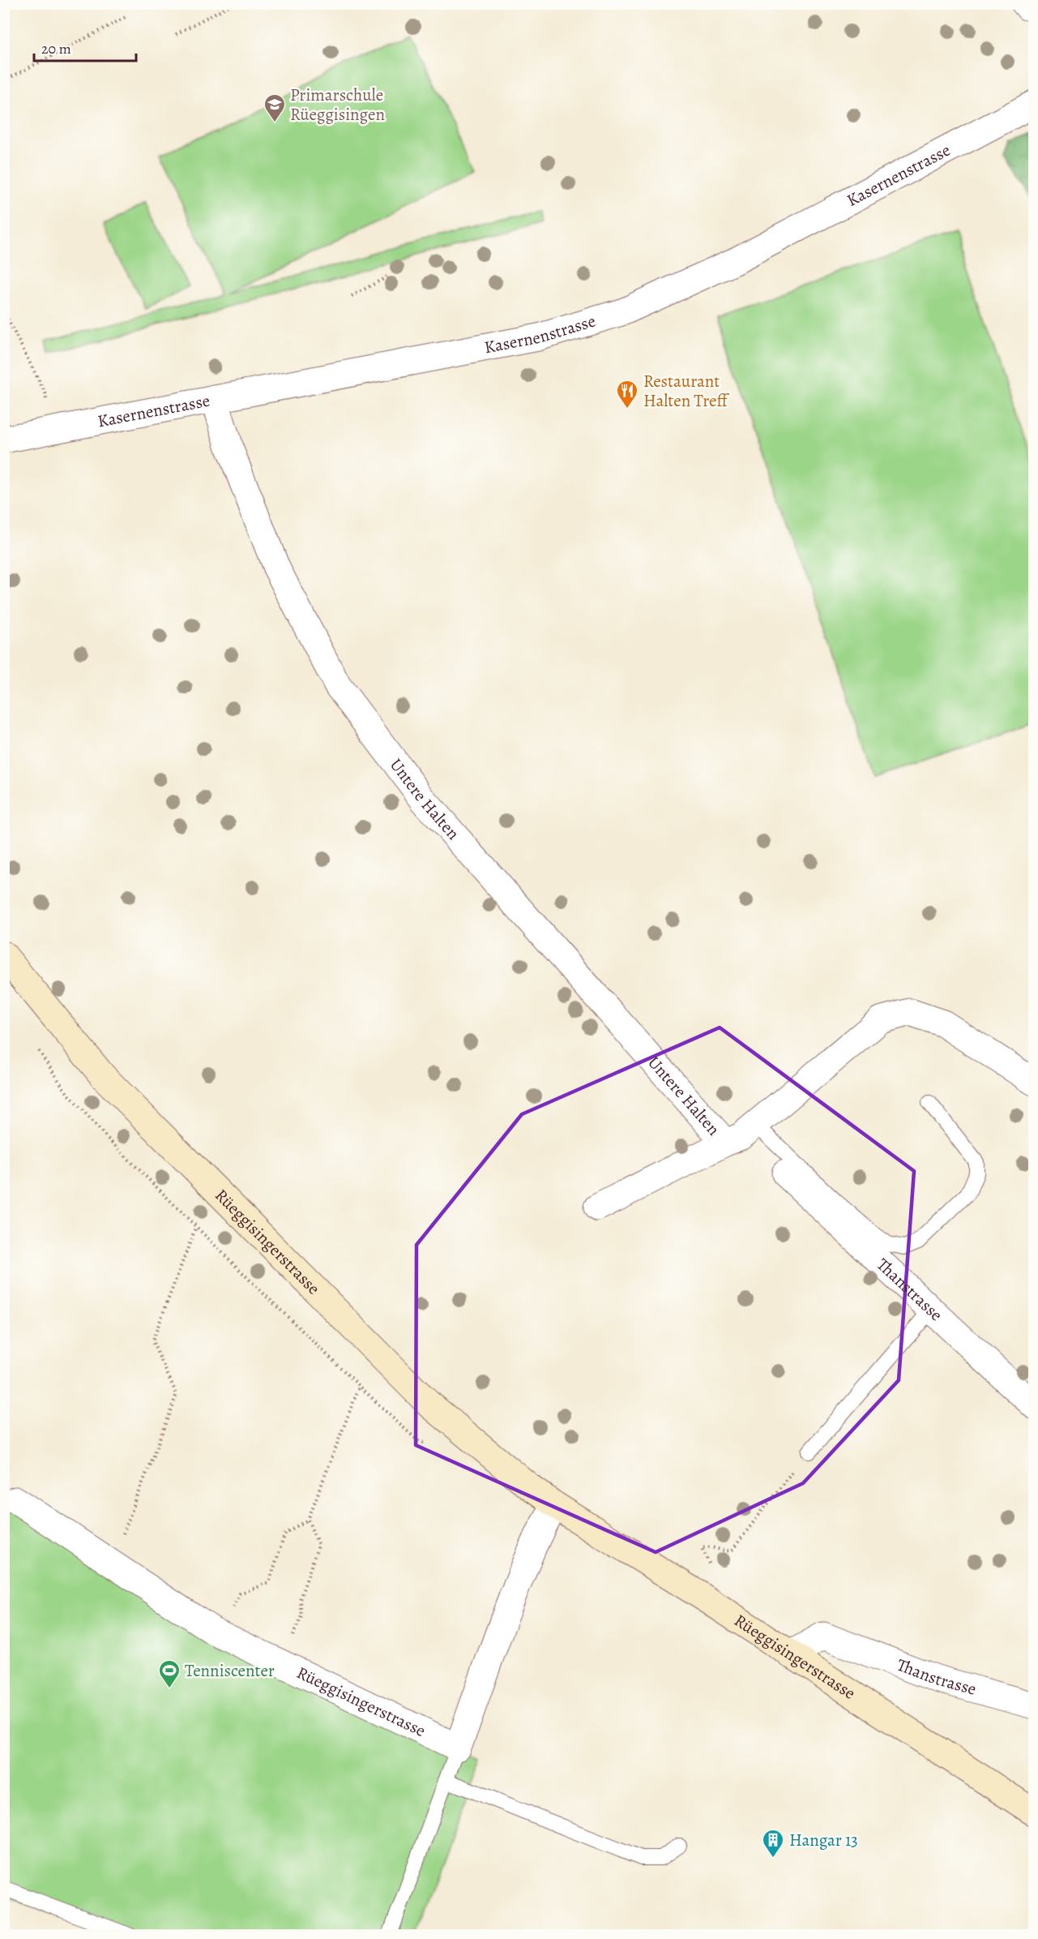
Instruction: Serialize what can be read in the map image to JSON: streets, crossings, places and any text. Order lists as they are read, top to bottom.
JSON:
{
  "streets": {
    "street": [
      "Kasernenstrasse",
      "Untere Halten",
      "Rüeggisingerstrasse",
      "Thanstrasse"
    ]
  },
  "crossings": [
    ["Kasernenstrasse", "Untere Halten"],
    ["Rüeggisingerstrasse", "Thanstrasse"]
  ],
  "places": {
    "school or university": ["Primarschule Rüeggisingen"],
    "restaurant": ["Restaurant Halten Treff"],
    "sports": ["Tenniscenter"],
    "building": ["Hangar 13"]
  },
  "scale_bar": "20 m"
}
